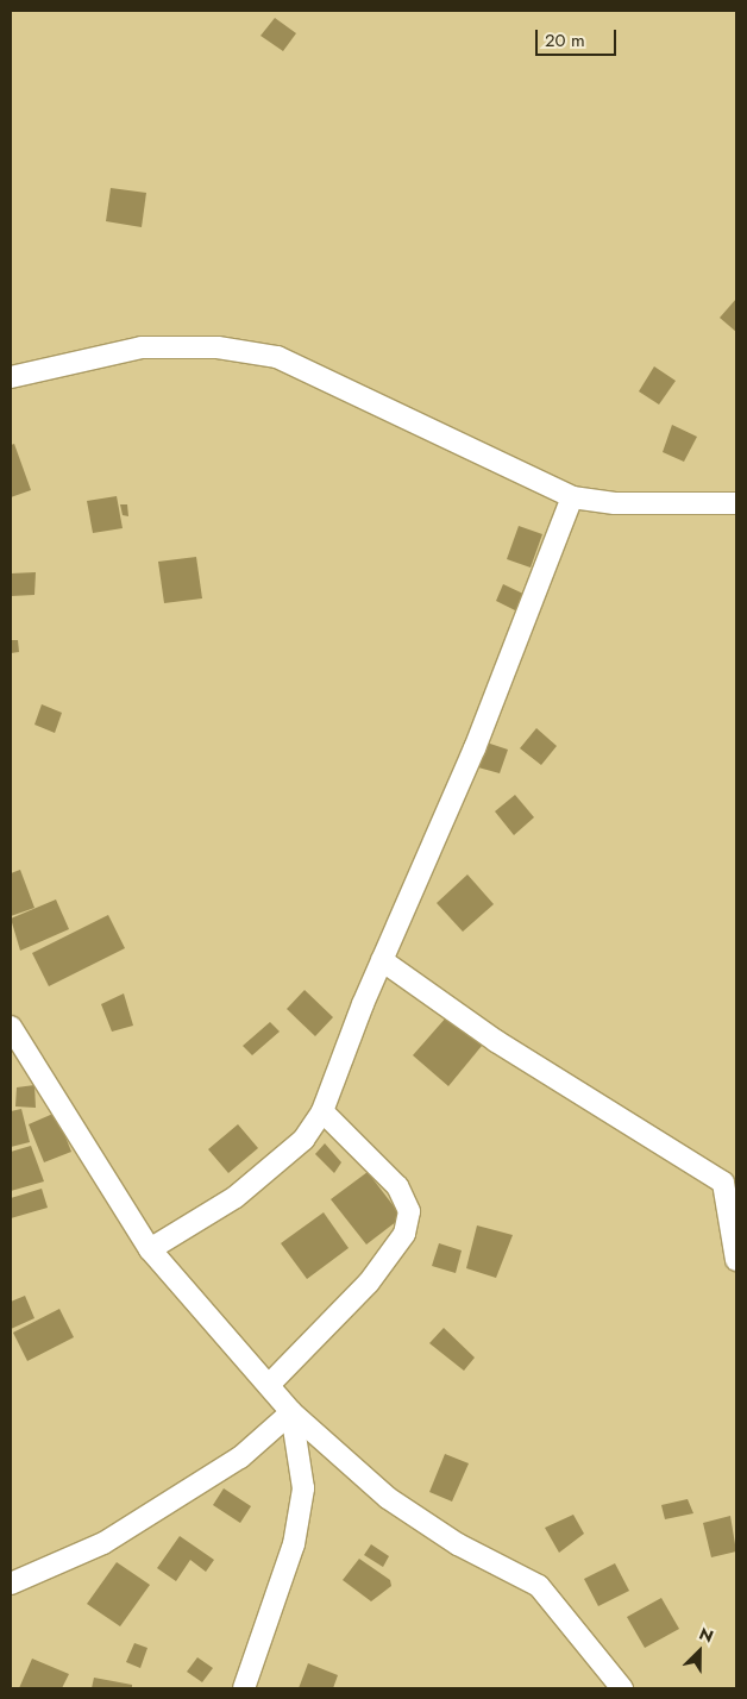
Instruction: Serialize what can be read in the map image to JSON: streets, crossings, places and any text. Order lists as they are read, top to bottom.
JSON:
{
  "scale_bar": "20 m",
  "north": "top right"
}
